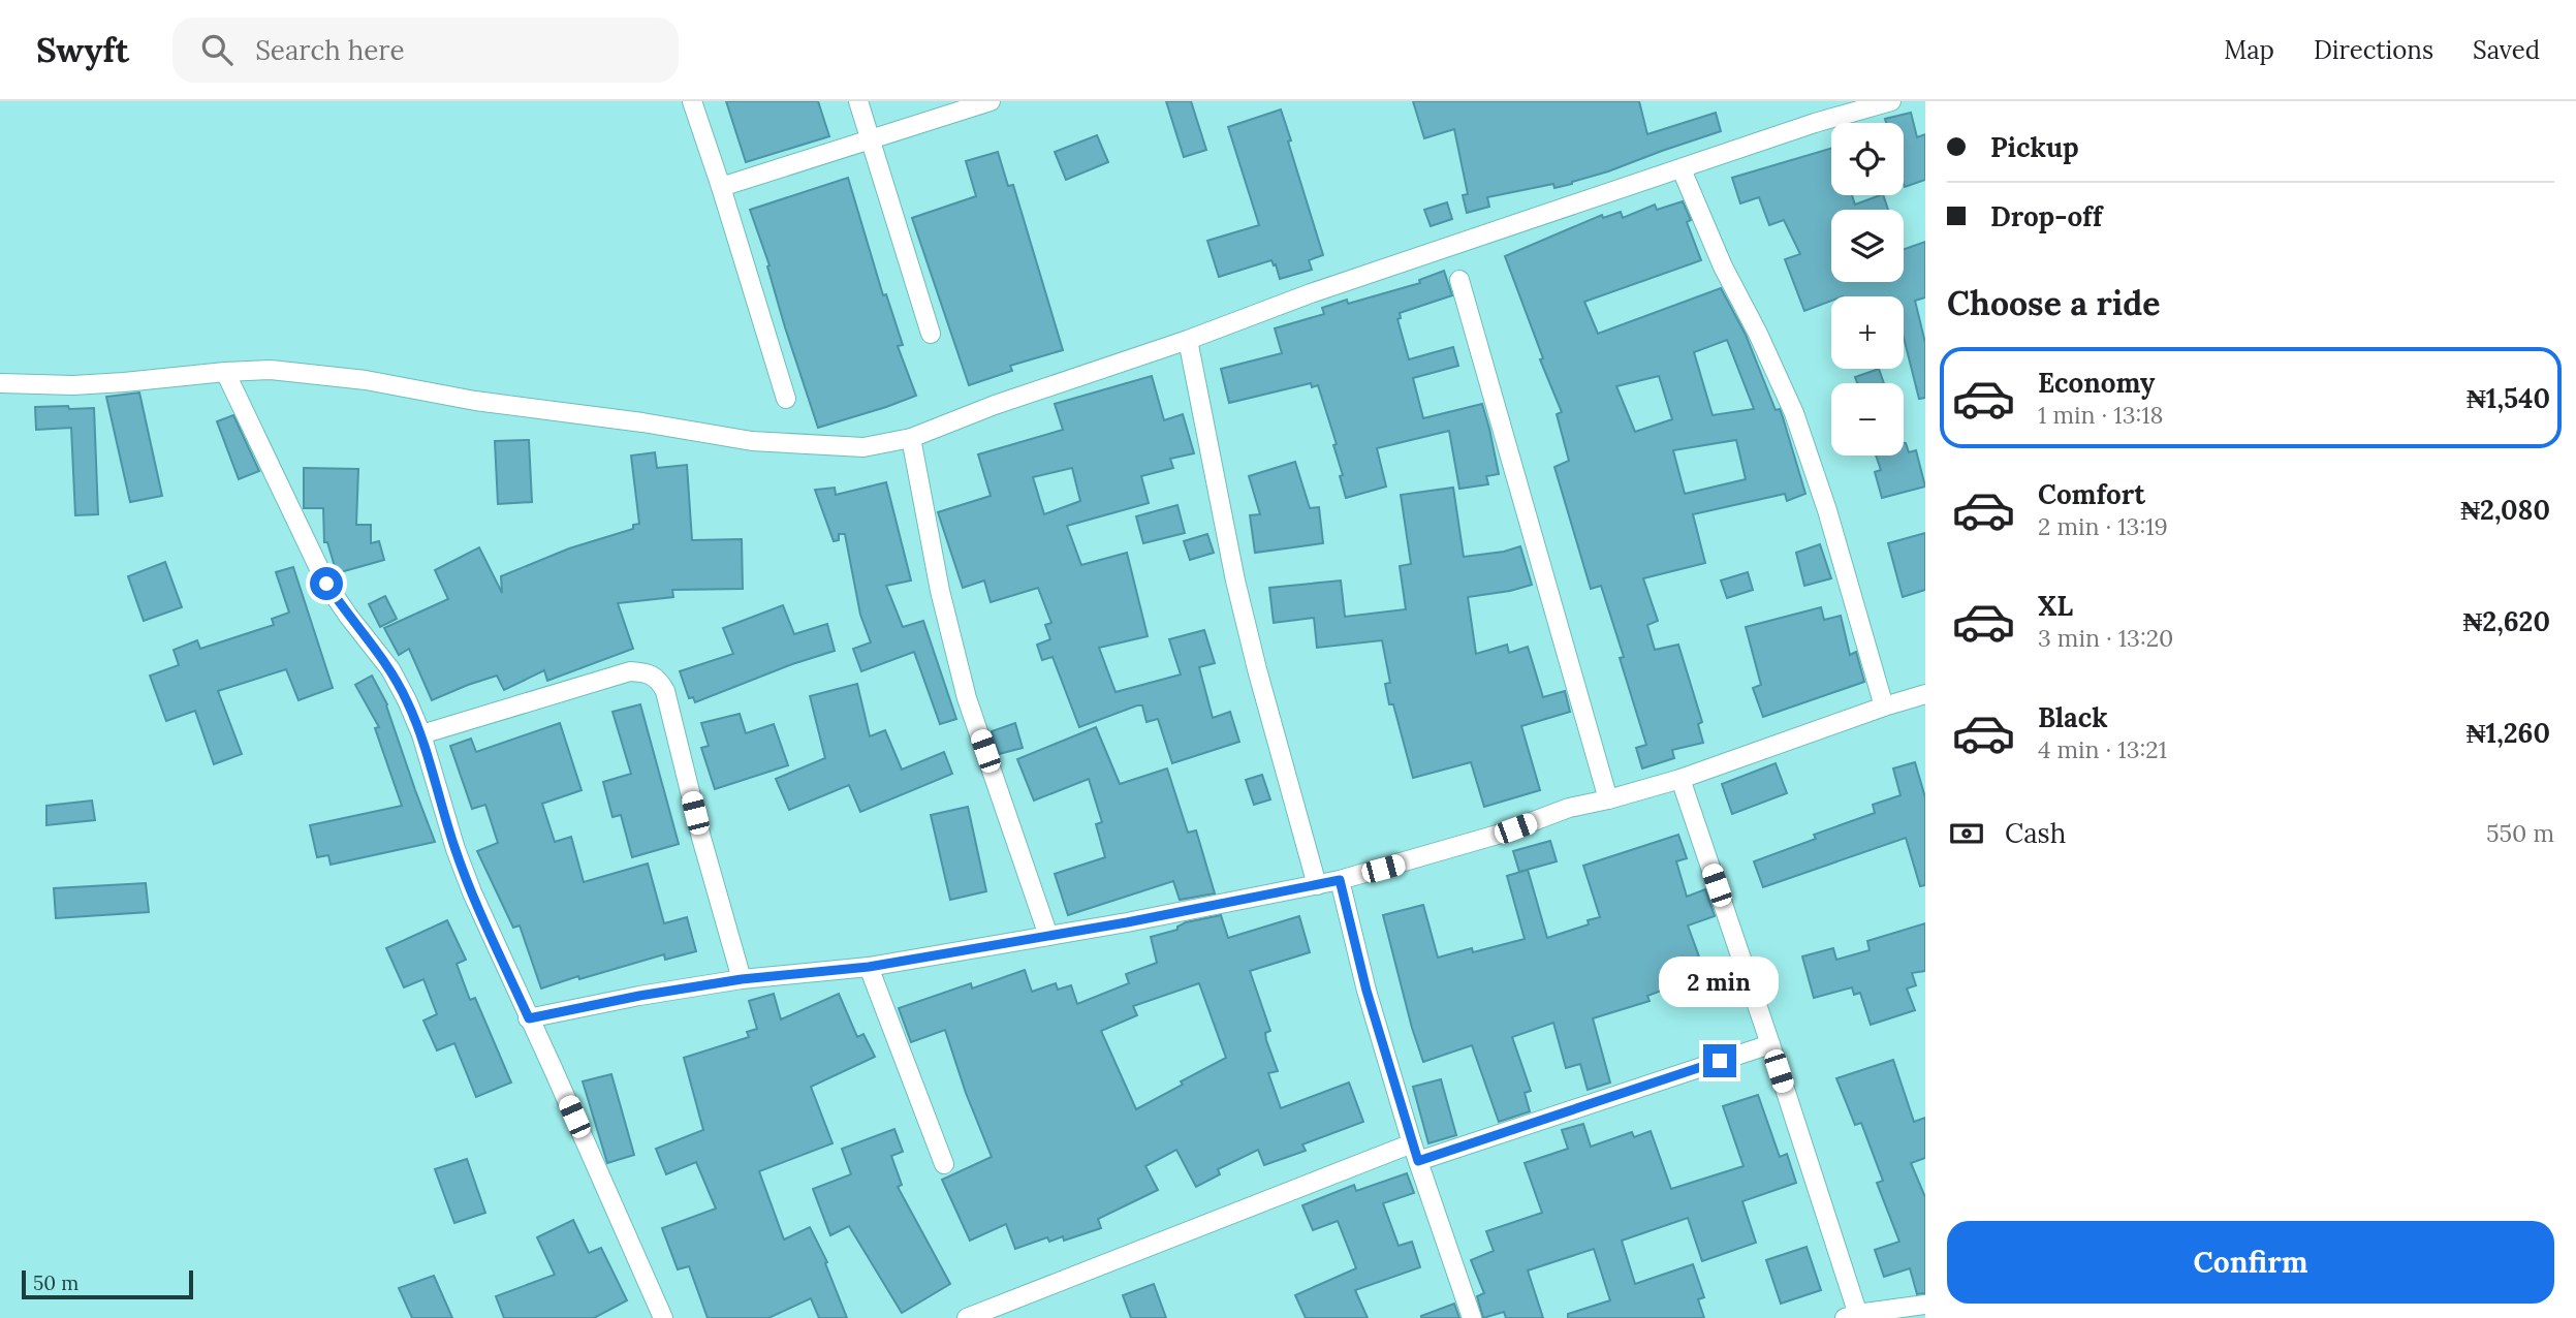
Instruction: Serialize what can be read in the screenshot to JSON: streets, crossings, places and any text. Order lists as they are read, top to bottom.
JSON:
{
  "scale_bar": "50 m",
  "page": {
    "header": "Swyft",
    "search": "Search here",
    "nav": ["Map", "Directions", "Saved"],
    "banner": ["Pickup", "Drop-off"],
    "map_buttons": ["+", "−"],
    "heading": "Choose a ride",
    "list": [
      {
        "name": "Economy",
        "note": "1 min · 13:18",
        "value": "₦1,540"
      },
      {
        "name": "Comfort",
        "note": "2 min · 13:19",
        "value": "₦2,080"
      },
      {
        "name": "XL",
        "note": "3 min · 13:20",
        "value": "₦2,620"
      },
      {
        "name": "Black",
        "note": "4 min · 13:21",
        "value": "₦1,260"
      }
    ],
    "pay": ["Cash", "550 m"],
    "bubble": "2 min",
    "buttons": "Confirm",
    "scale": "50 m"
  }
}
